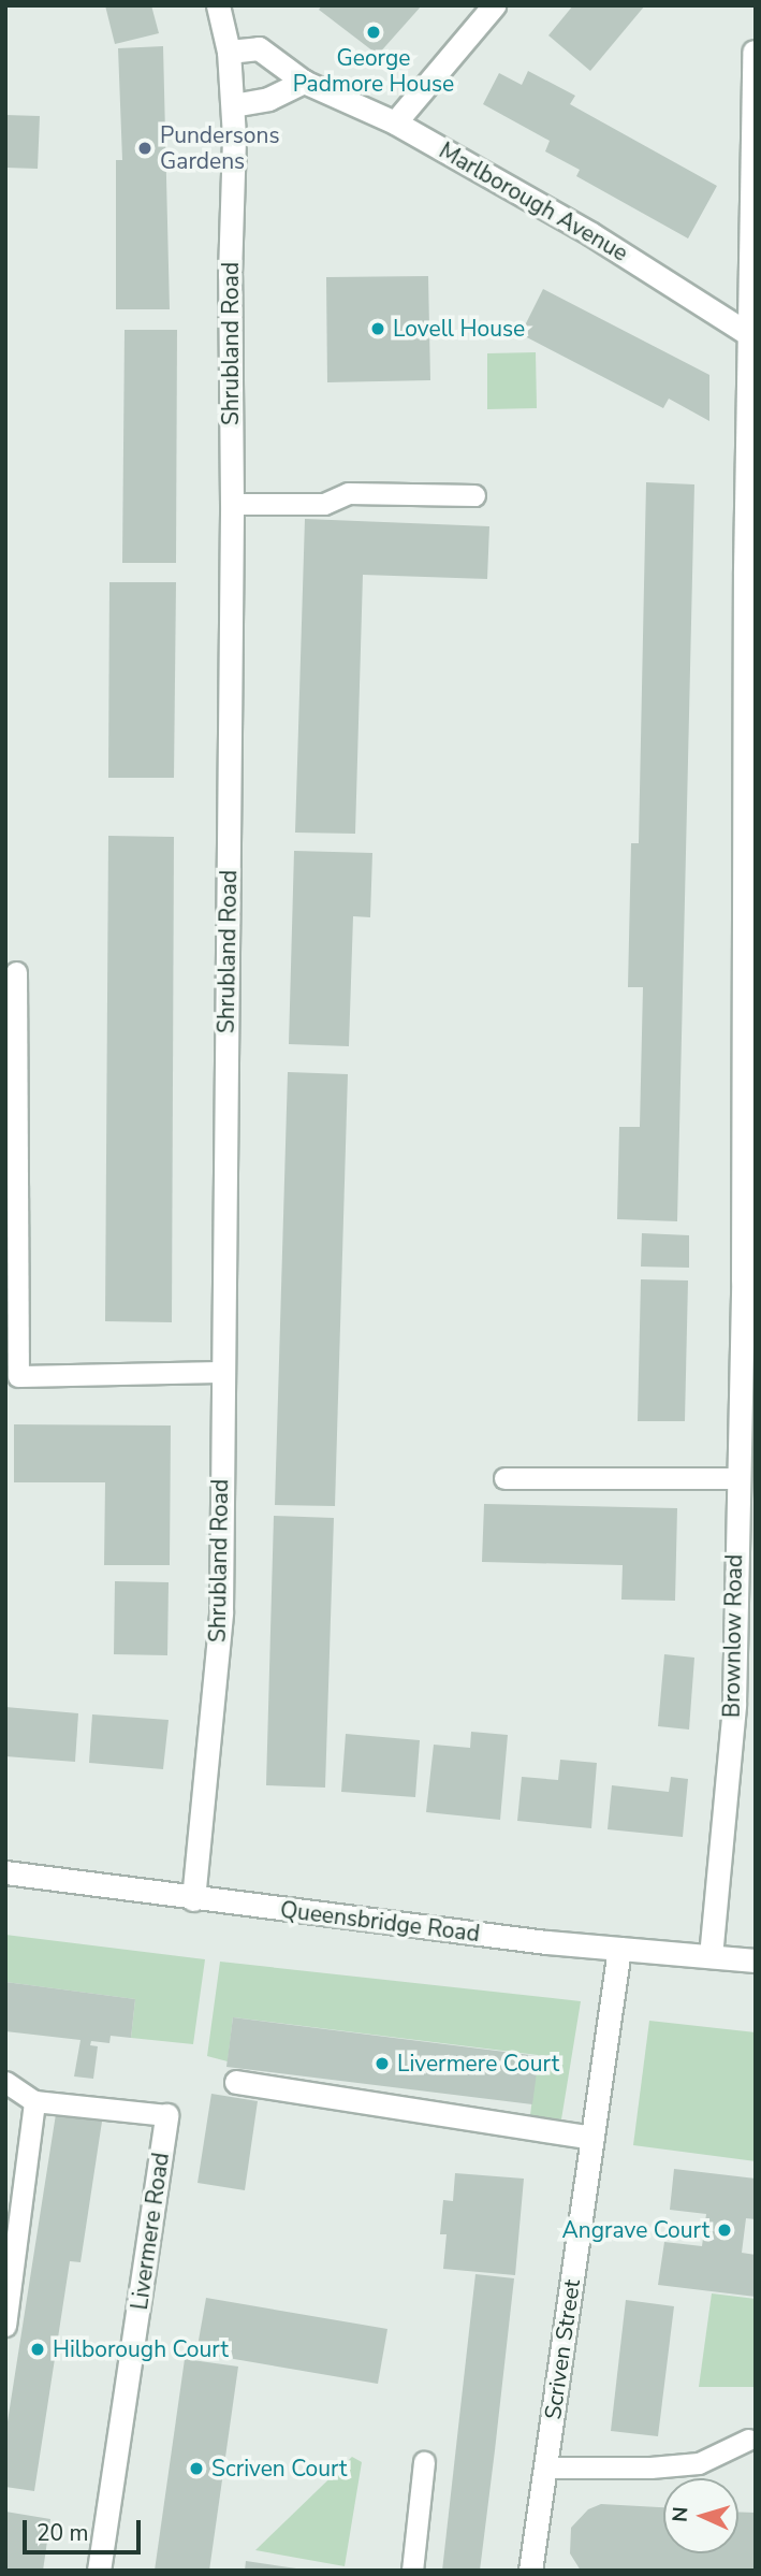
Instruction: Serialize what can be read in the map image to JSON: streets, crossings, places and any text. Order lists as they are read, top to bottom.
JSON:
{
  "streets": {
    "street": [
      "Marlborough Avenue",
      "Shrubland Road",
      "Brownlow Road",
      "Queensbridge Road",
      "Livermere Road",
      "Scriven Street"
    ]
  },
  "crossings": [
    ["Marlborough Avenue", "Shrubland Road"],
    ["Marlborough Avenue", "Brownlow Road"],
    ["Shrubland Road", "Queensbridge Road"],
    ["Brownlow Road", "Queensbridge Road"],
    ["Queensbridge Road", "Scriven Street"]
  ],
  "places": [
    "George Padmore House",
    "Pundersons Gardens",
    "Lovell House",
    "Livermere Court",
    "Angrave Court",
    "Hilborough Court",
    "Scriven Court"
  ],
  "scale_bar": "20 m",
  "north": "left"
}
